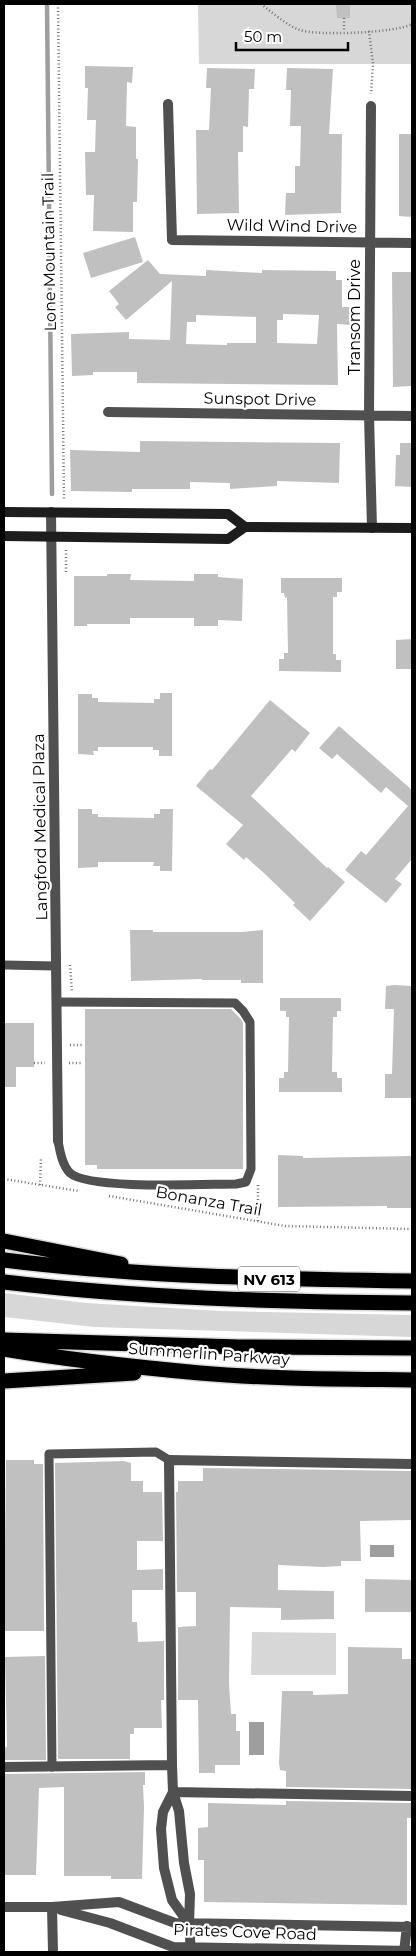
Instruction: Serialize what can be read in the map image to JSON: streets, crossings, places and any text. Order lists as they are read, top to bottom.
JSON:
{
  "streets": {
    "highway": ["NV 613", "Summerlin Parkway"],
    "street": [
      "Wild Wind Drive",
      "Transom Drive",
      "Sunspot Drive",
      "Langford Medical Plaza",
      "Pirates Cove Road"
    ],
    "path": ["Lone Mountain Trail", "Bonanza Trail"]
  },
  "crossings": [
    ["Wild Wind Drive", "Transom Drive"],
    ["Transom Drive", "Sunspot Drive"]
  ],
  "scale_bar": "50 m"
}
